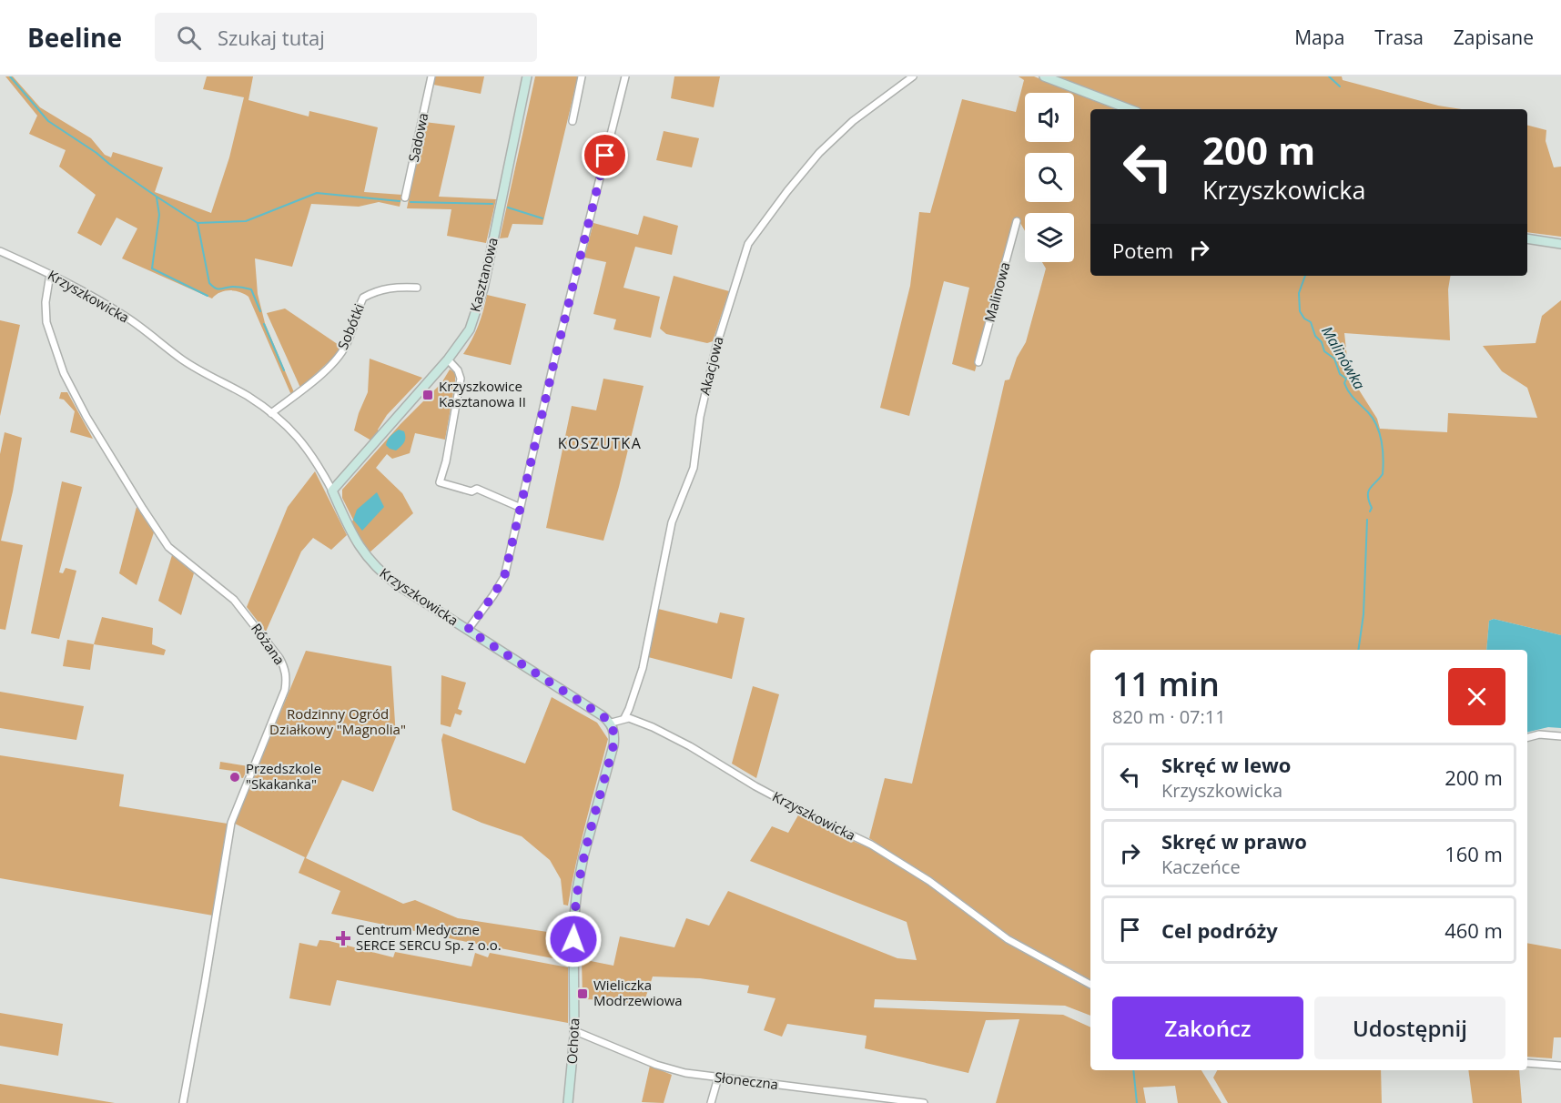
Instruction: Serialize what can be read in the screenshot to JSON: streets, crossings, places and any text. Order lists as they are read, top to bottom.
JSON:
{
  "streets": {
    "street": [
      "Sadowa",
      "Kasztanowa",
      "Malinowa",
      "Krzyszkowicka",
      "Sobótki",
      "Akacjowa",
      "Różana",
      "Ochota",
      "Słoneczna"
    ]
  },
  "crossings": [
    ["Kasztanowa", "Krzyszkowicka"],
    ["Krzyszkowicka", "Sobótki"],
    ["Krzyszkowicka", "Akacjowa"],
    ["Krzyszkowicka", "Różana"],
    ["Krzyszkowicka", "Ochota"],
    ["Ochota", "Słoneczna"]
  ],
  "districts": ["KOSZUTKA"],
  "water": ["Malinówka"],
  "parks": ["Rodzinny Ogród Działkowy \"Magnolia\""],
  "places": {
    "transit": ["Krzyszkowice Kasztanowa II", "Wieliczka Modrzewiowa"],
    "other": ["Przedszkole \"Skakanka\""],
    "health": ["Centrum Medyczne SERCE SERCU Sp. z o.o."]
  },
  "page": {
    "header": "Beeline",
    "search": "Szukaj tutaj",
    "nav": ["Mapa", "Trasa", "Zapisane"],
    "turn": ["200 m", "Krzyszkowicka"],
    "then": "Potem",
    "heading": ["11 min", "820 m · 07:11"],
    "list": [
      {
        "name": "Skręć w lewo",
        "note": "Krzyszkowicka",
        "value": "200 m"
      },
      {
        "name": "Skręć w prawo",
        "note": "Kaczeńce",
        "value": "160 m"
      },
      {
        "name": "Cel podróży",
        "value": "460 m"
      }
    ],
    "buttons": ["Zakończ", "Udostępnij"]
  }
}
